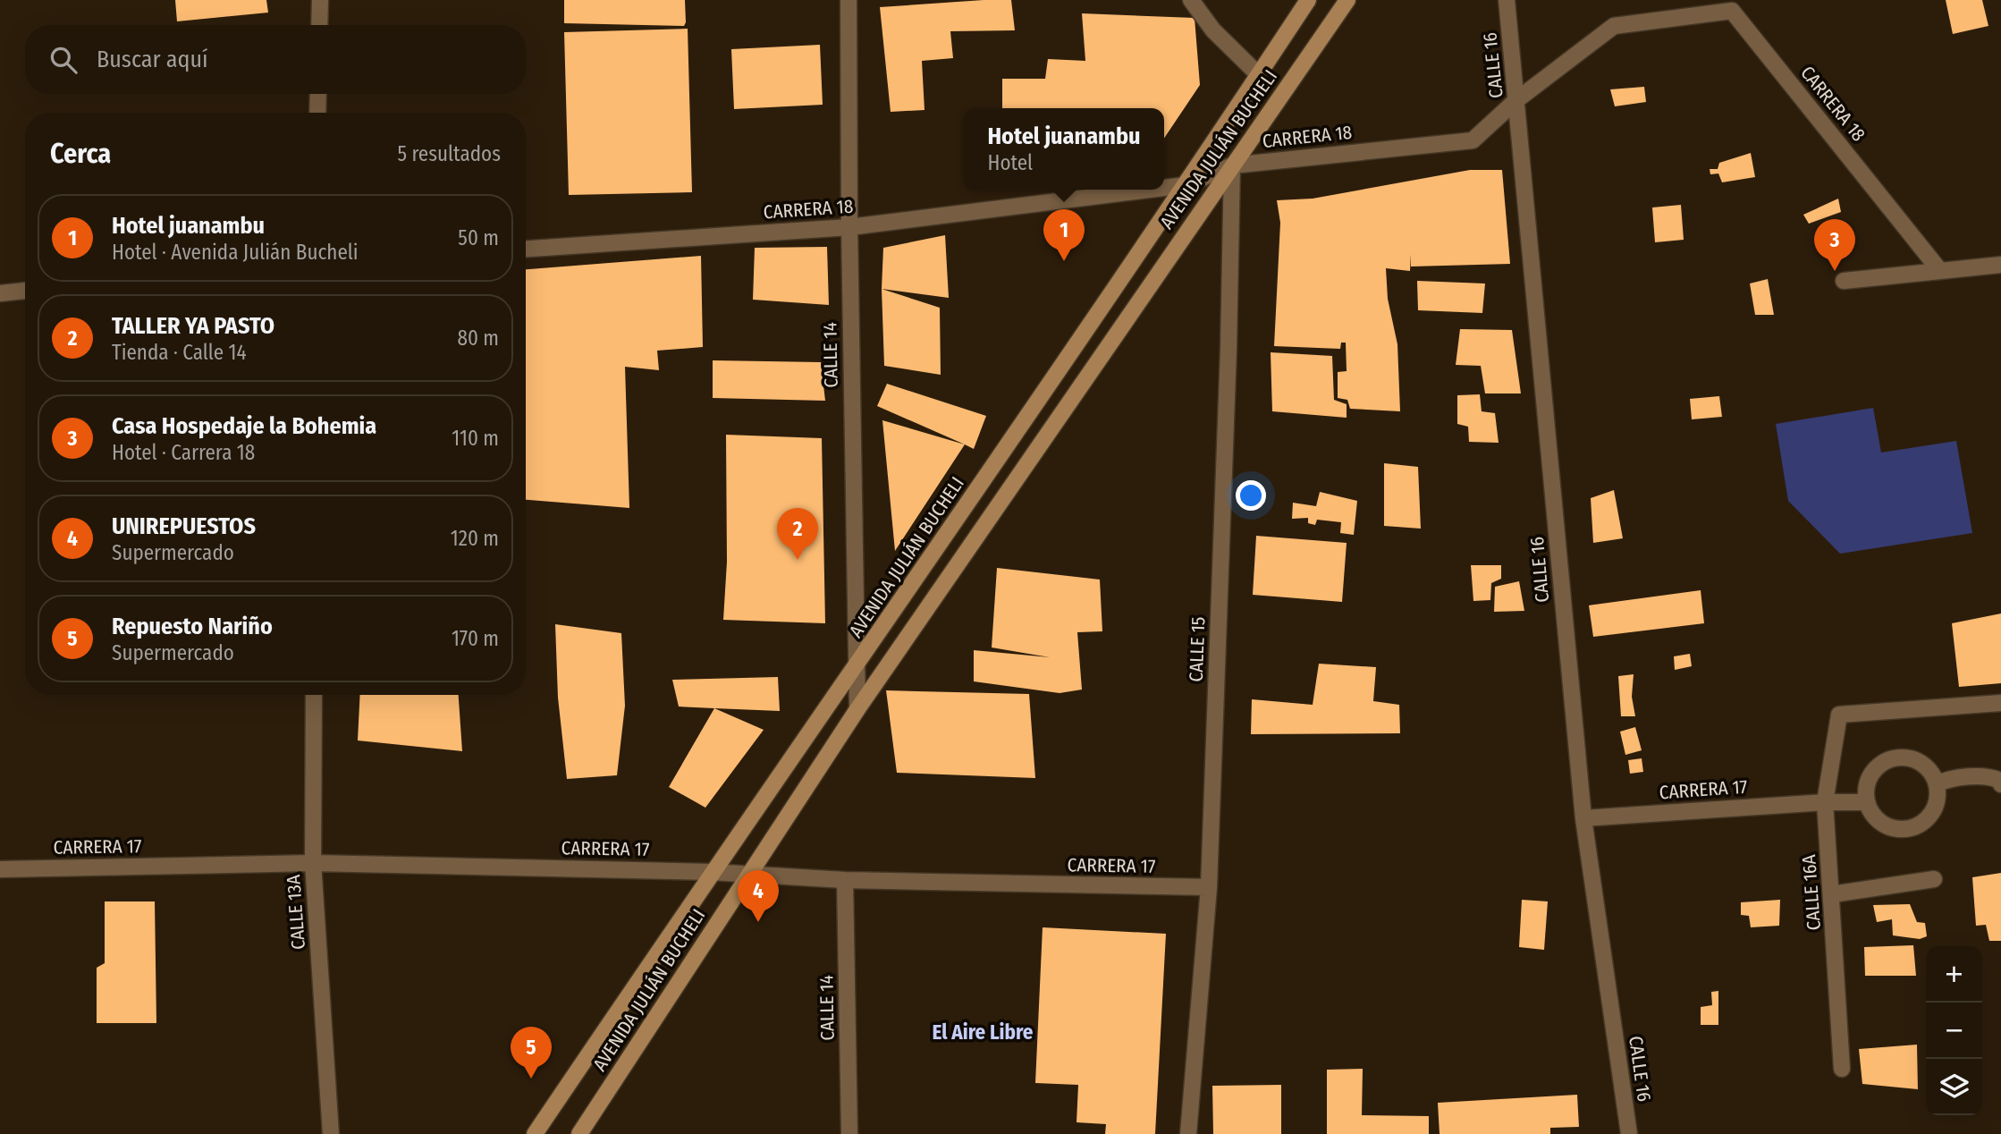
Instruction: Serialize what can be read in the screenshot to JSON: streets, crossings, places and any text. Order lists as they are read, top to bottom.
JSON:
{
  "streets": {
    "street": [
      "CALLE 16",
      "CARRERA 18",
      "AVENIDA JULIÁN BUCHELI",
      "CALLE 14",
      "CALLE 15",
      "CARRERA 17",
      "CALLE 16A",
      "CALLE 13A"
    ]
  },
  "crossings": [
    ["CALLE 16", "CARRERA 18"],
    ["CALLE 16", "CARRERA 17"],
    ["CARRERA 18", "AVENIDA JULIÁN BUCHELI"],
    ["CARRERA 18", "CALLE 14"],
    ["CARRERA 18", "CALLE 15"],
    ["AVENIDA JULIÁN BUCHELI", "CALLE 14"],
    ["AVENIDA JULIÁN BUCHELI", "CALLE 15"],
    ["AVENIDA JULIÁN BUCHELI", "CARRERA 17"],
    ["CALLE 14", "CARRERA 17"],
    ["CALLE 15", "CARRERA 17"],
    ["CARRERA 17", "CALLE 16A"],
    ["CARRERA 17", "CALLE 13A"]
  ],
  "districts": ["El Aire Libre"],
  "page": {
    "search": "Buscar aquí",
    "popup": ["Hotel juanambu", "Hotel"],
    "heading": ["Cerca", "5 resultados"],
    "list": [
      {
        "mark": "1",
        "name": "Hotel juanambu",
        "note": "Hotel · Avenida Julián Bucheli",
        "value": "50 m"
      },
      {
        "mark": "2",
        "name": "TALLER YA PASTO",
        "note": "Tienda · Calle 14",
        "value": "80 m"
      },
      {
        "mark": "3",
        "name": "Casa Hospedaje la Bohemia",
        "note": "Hotel · Carrera 18",
        "value": "110 m"
      },
      {
        "mark": "4",
        "name": "UNIREPUESTOS",
        "note": "Supermercado",
        "value": "120 m"
      },
      {
        "mark": "5",
        "name": "Repuesto Nariño",
        "note": "Supermercado",
        "value": "170 m"
      }
    ],
    "pins": [
      "1",
      "3",
      "2",
      "4",
      "5"
    ],
    "map_buttons": ["+", "−"]
  }
}
